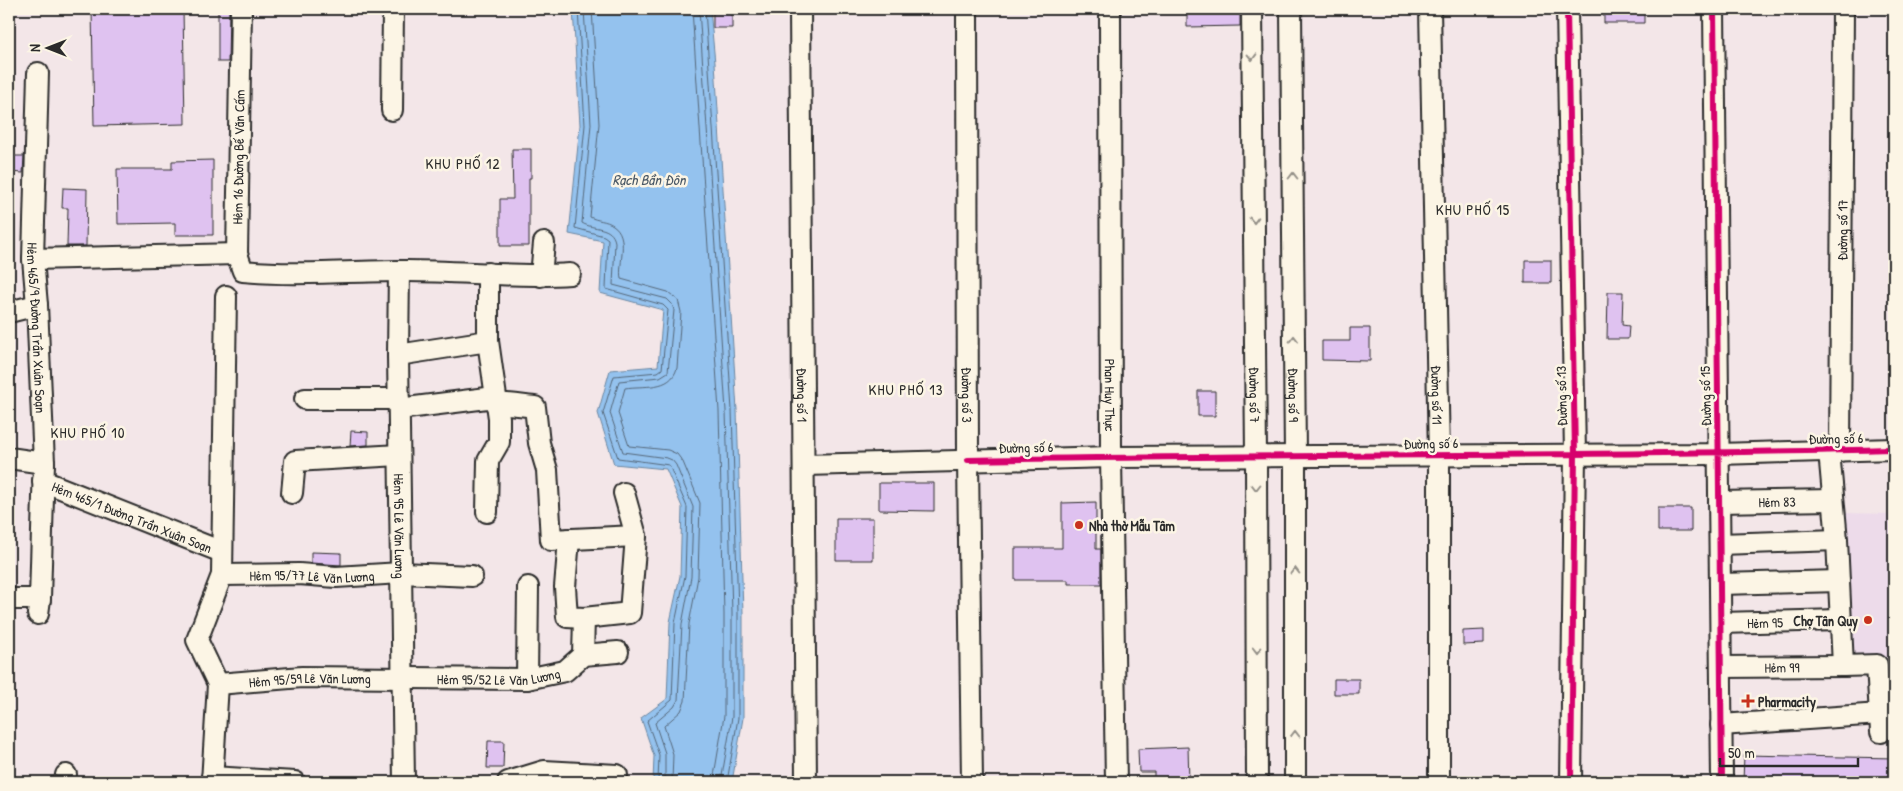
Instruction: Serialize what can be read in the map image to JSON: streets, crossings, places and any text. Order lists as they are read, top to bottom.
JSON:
{
  "streets": {
    "street": [
      "Hẻm 16 Đường Bế Văn Cấm",
      "Đường số 17",
      "Hẻm 465/9 Đường Trần Xuân Soạn",
      "Đường số 1",
      "Đường số 7",
      "Đường số 9",
      "Đường số 11",
      "Đường số 3",
      "Phan Huy Thực",
      "Đường số 13",
      "Đường số 15",
      "Đường số 6",
      "Hẻm 83",
      "Hẻm 465/1 Đường Trần Xuân Soạn",
      "Hẻm 95 Lê Văn Lương",
      "Hẻm 95/77 Lê Văn Lương",
      "Hẻm 95",
      "Hẻm 99",
      "Hẻm 95/52 Lê Văn Lương",
      "Hẻm 95/59 Lê Văn Lương"
    ]
  },
  "crossings": [
    ["Đường số 17", "Đường số 6"],
    ["Đường số 17", "Hẻm 83"],
    ["Đường số 17", "Hẻm 95"],
    ["Đường số 17", "Hẻm 99"],
    ["Hẻm 465/9 Đường Trần Xuân Soạn", "Hẻm 465/1 Đường Trần Xuân Soạn"],
    ["Đường số 1", "Đường số 6"],
    ["Đường số 7", "Đường số 6"],
    ["Đường số 9", "Đường số 6"],
    ["Đường số 11", "Đường số 6"],
    ["Đường số 3", "Đường số 6"],
    ["Phan Huy Thực", "Đường số 6"],
    ["Đường số 13", "Đường số 6"],
    ["Đường số 15", "Đường số 6"],
    ["Đường số 15", "Hẻm 83"],
    ["Đường số 15", "Hẻm 95"],
    ["Đường số 15", "Hẻm 99"],
    ["Hẻm 95 Lê Văn Lương", "Hẻm 95/77 Lê Văn Lương"],
    ["Hẻm 95 Lê Văn Lương", "Hẻm 95/52 Lê Văn Lương"],
    ["Hẻm 95 Lê Văn Lương", "Hẻm 95/59 Lê Văn Lương"],
    ["Hẻm 95/52 Lê Văn Lương", "Hẻm 95/59 Lê Văn Lương"]
  ],
  "one_way": ["Đường số 7", "Đường số 9"],
  "districts": [
    "KHU PHỐ 12",
    "KHU PHỐ 15",
    "KHU PHỐ 13",
    "KHU PHỐ 10"
  ],
  "water": ["Rạch Bần Đôn"],
  "places": {
    "other": ["Nhà thờ Mẫu Tâm", "Chợ Tân Quy"],
    "health": ["Pharmacity"]
  },
  "scale_bar": "50 m",
  "north": "left"
}
